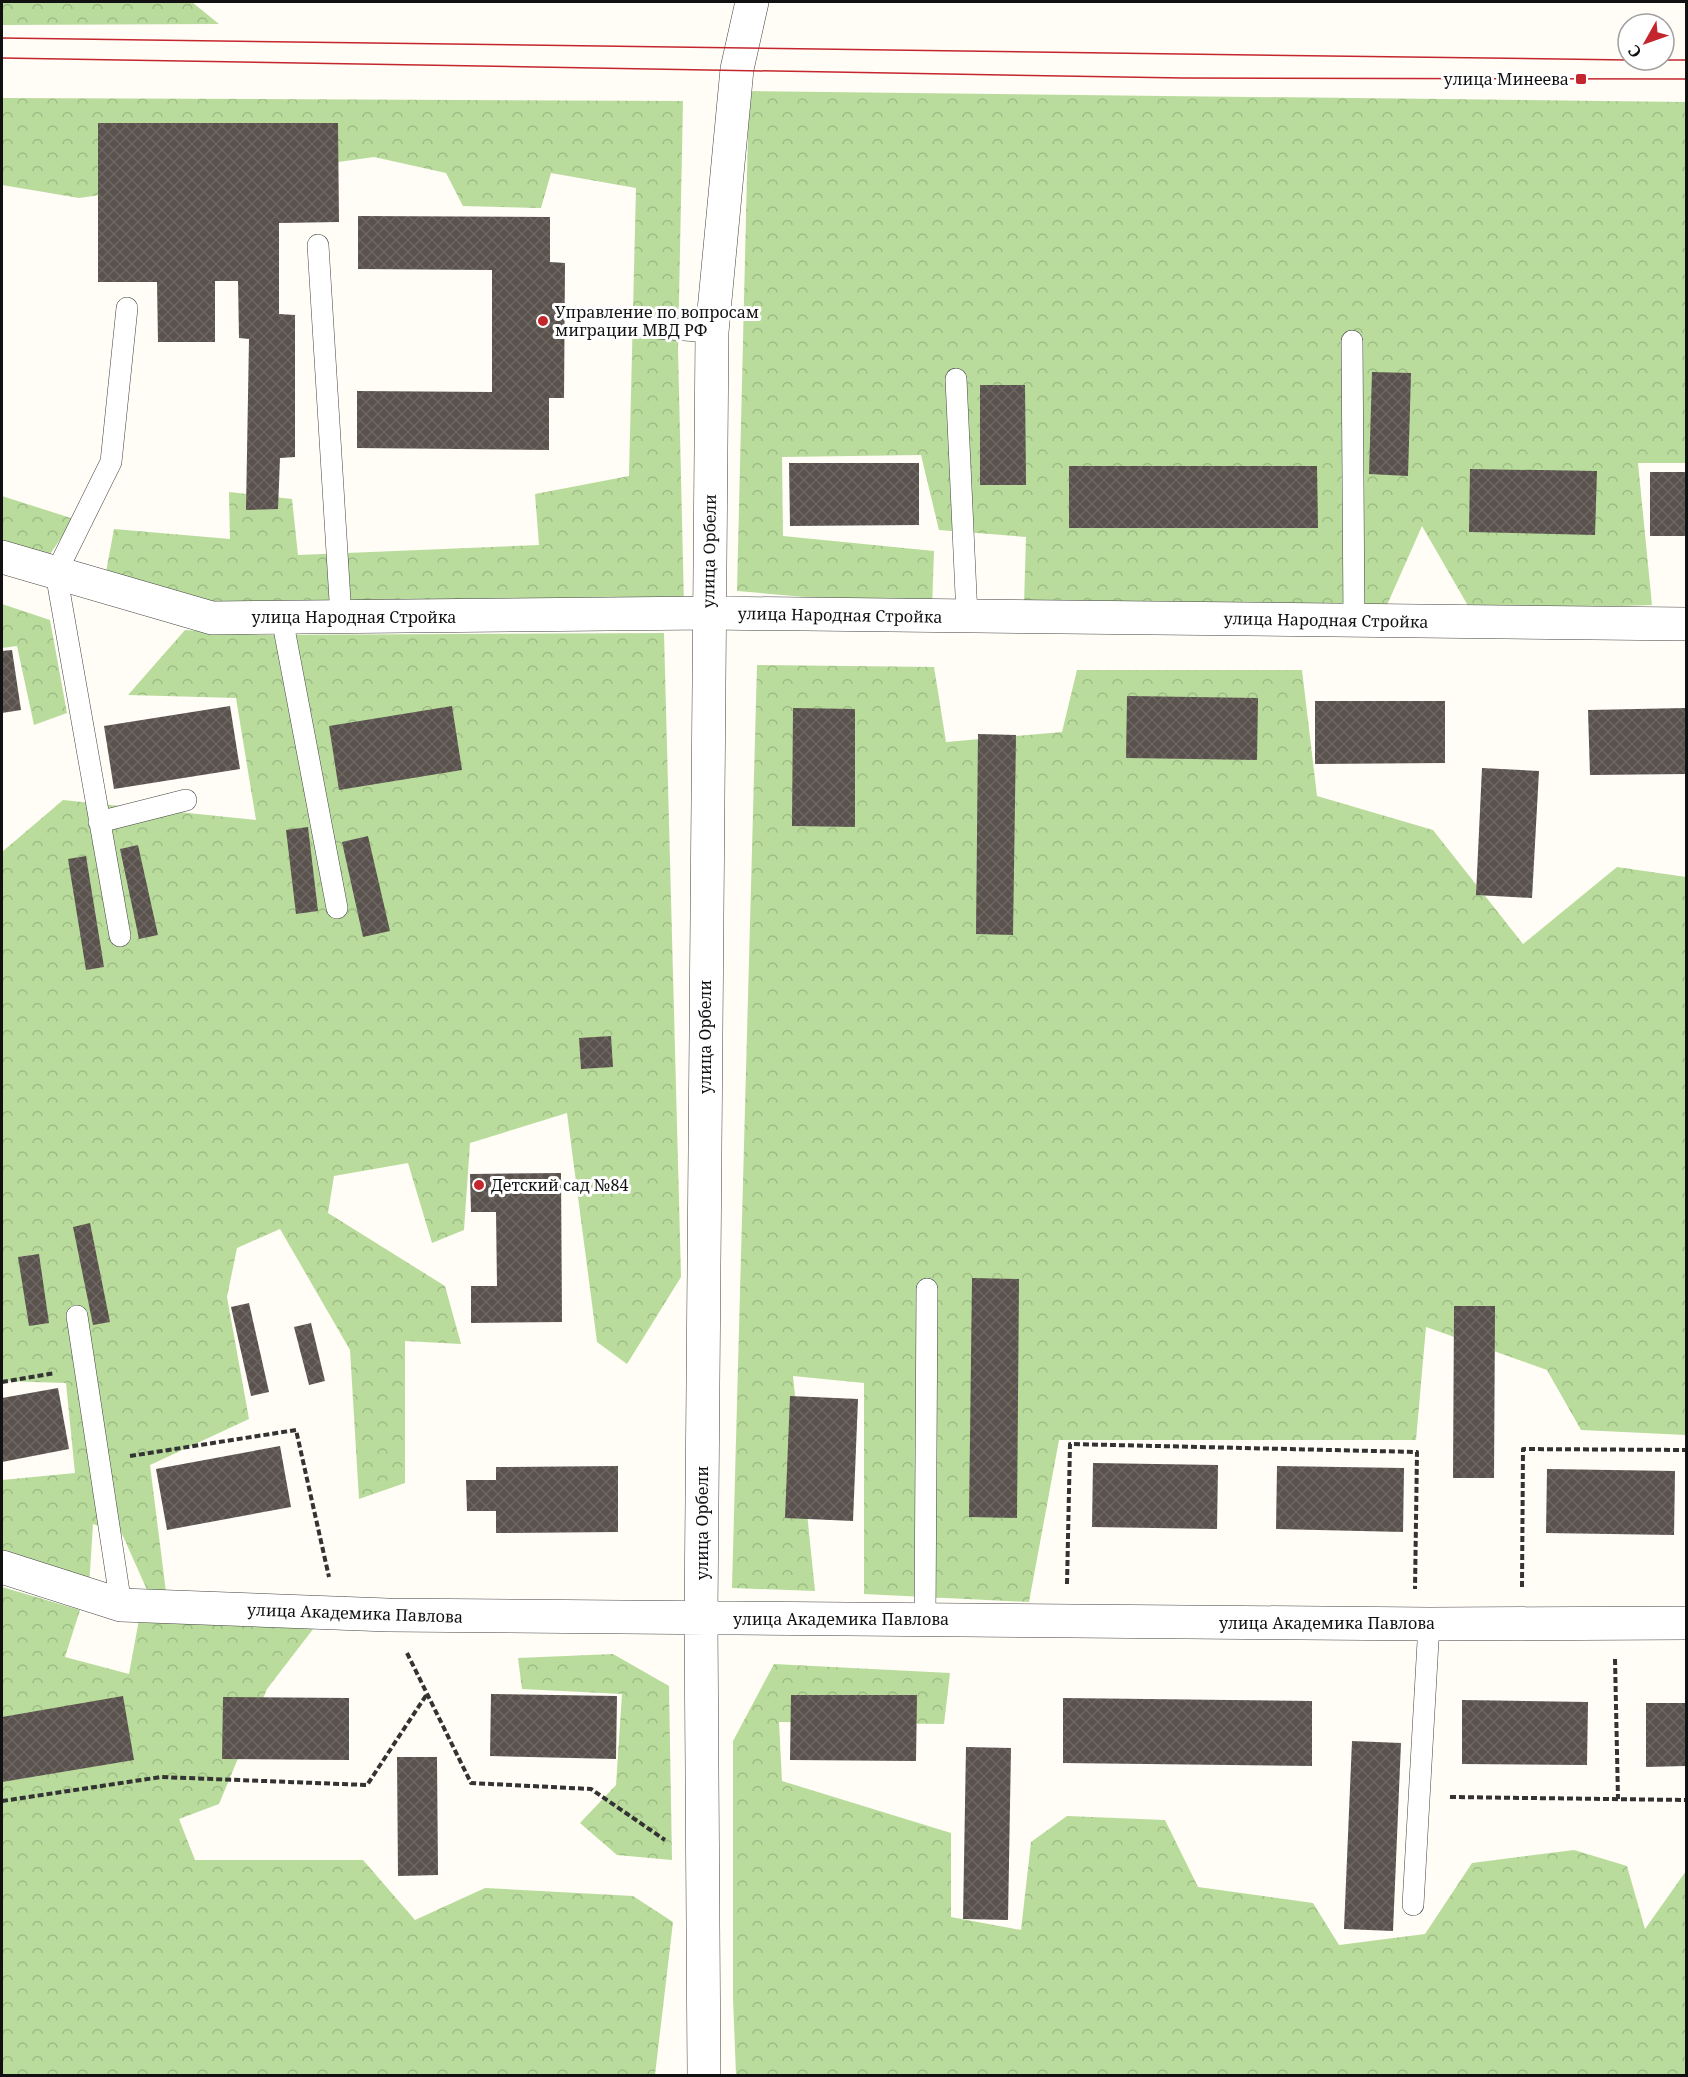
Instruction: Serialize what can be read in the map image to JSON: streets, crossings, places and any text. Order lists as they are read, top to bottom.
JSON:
{
  "streets": {
    "street": ["улица Орбели", "улица Народная Стройка", "улица Академика Павлова"]
  },
  "crossings": [
    ["улица Орбели", "улица Народная Стройка"],
    ["улица Орбели", "улица Академика Павлова"]
  ],
  "places": {
    "transit": ["улица Минеева"],
    "other": ["Управление по вопросам миграции МВД РФ", "Детский сад №84"]
  },
  "north": "bottom left"
}
